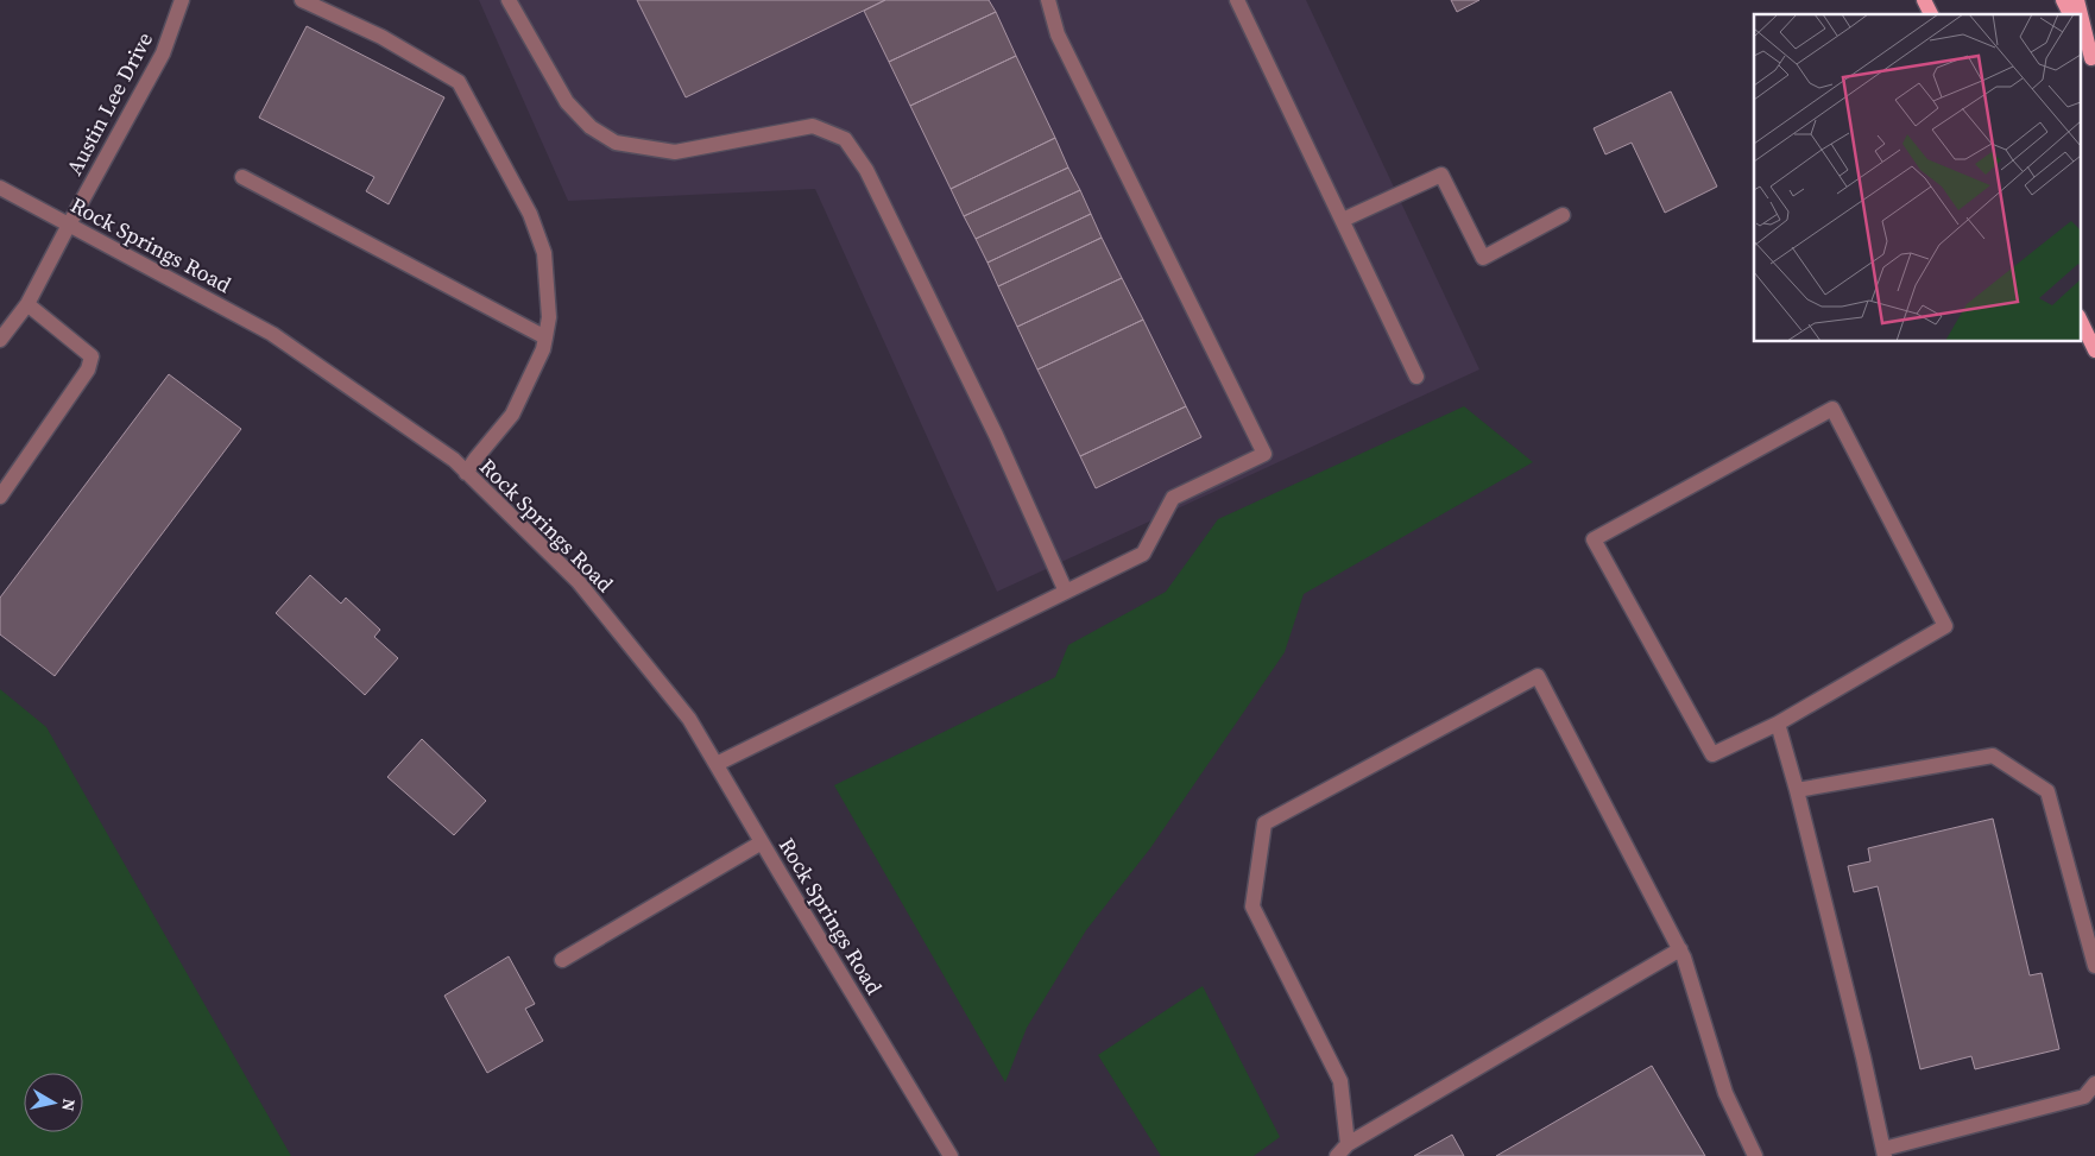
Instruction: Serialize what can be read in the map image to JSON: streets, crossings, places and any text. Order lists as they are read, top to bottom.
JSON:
{
  "streets": {
    "street": ["Austin Lee Drive", "Rock Springs Road"]
  },
  "crossings": [
    ["Austin Lee Drive", "Rock Springs Road"]
  ],
  "north": "right"
}
